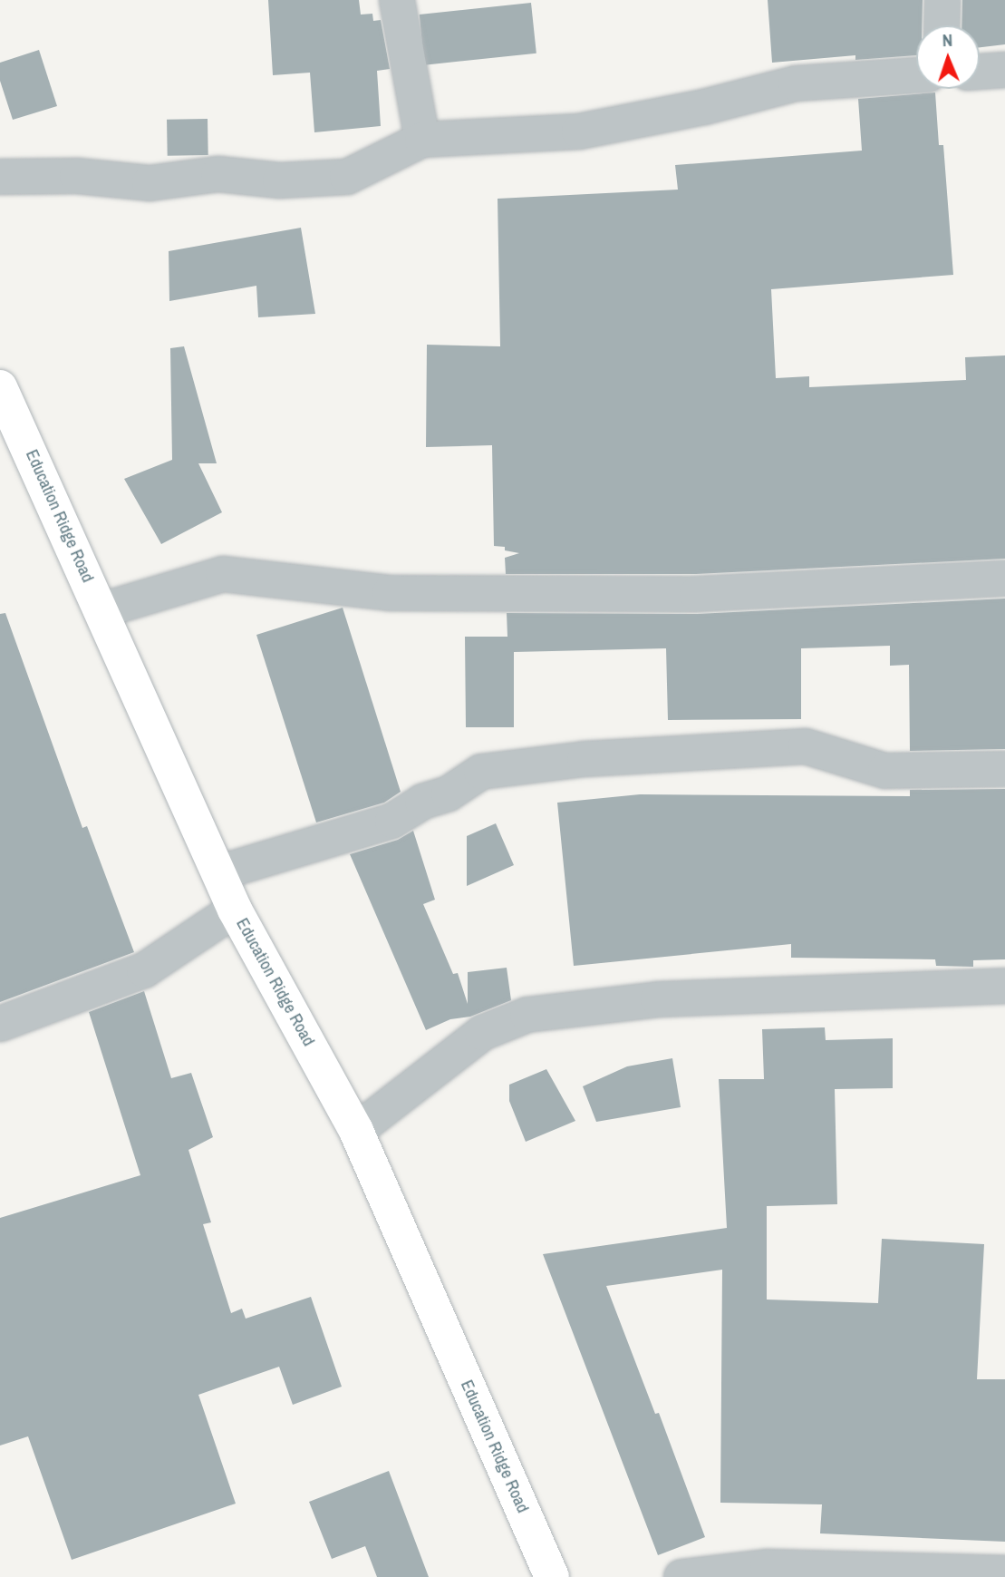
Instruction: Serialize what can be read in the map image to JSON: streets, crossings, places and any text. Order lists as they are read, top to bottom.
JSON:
{
  "streets": {
    "main road": ["Education Ridge Road"]
  },
  "north": "top"
}
